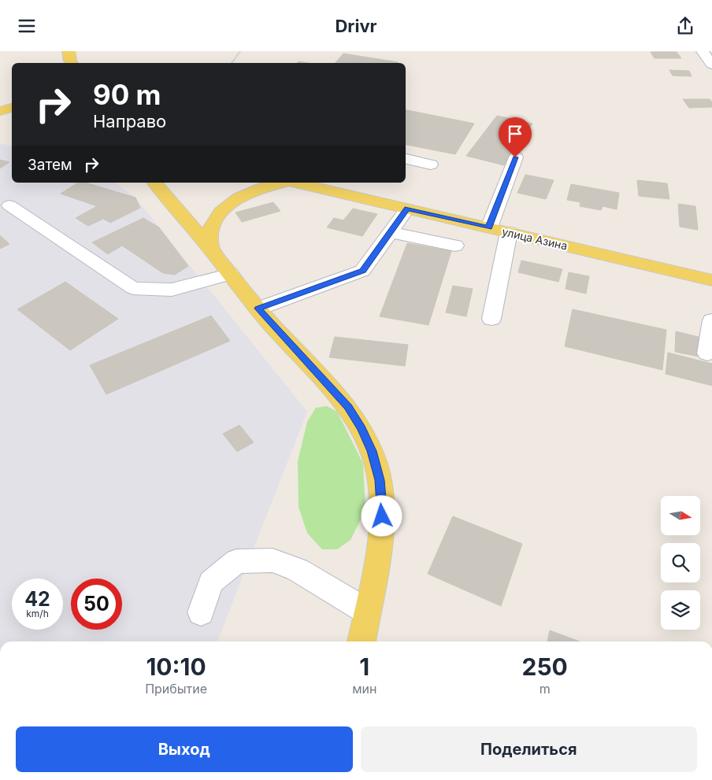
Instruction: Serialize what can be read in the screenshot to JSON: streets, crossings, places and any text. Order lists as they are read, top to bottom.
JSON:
{
  "streets": {
    "main road": ["улица Азина"]
  },
  "north": "right",
  "page": {
    "header": "Drivr",
    "turn": ["90 m", "Направо"],
    "then": "Затем",
    "speed": "42 km/h",
    "limit": "50",
    "eta": [
      "10:10",
      "Прибытие",
      "1",
      "мин",
      "250",
      "m"
    ],
    "buttons": ["Выход", "Поделиться"]
  }
}
